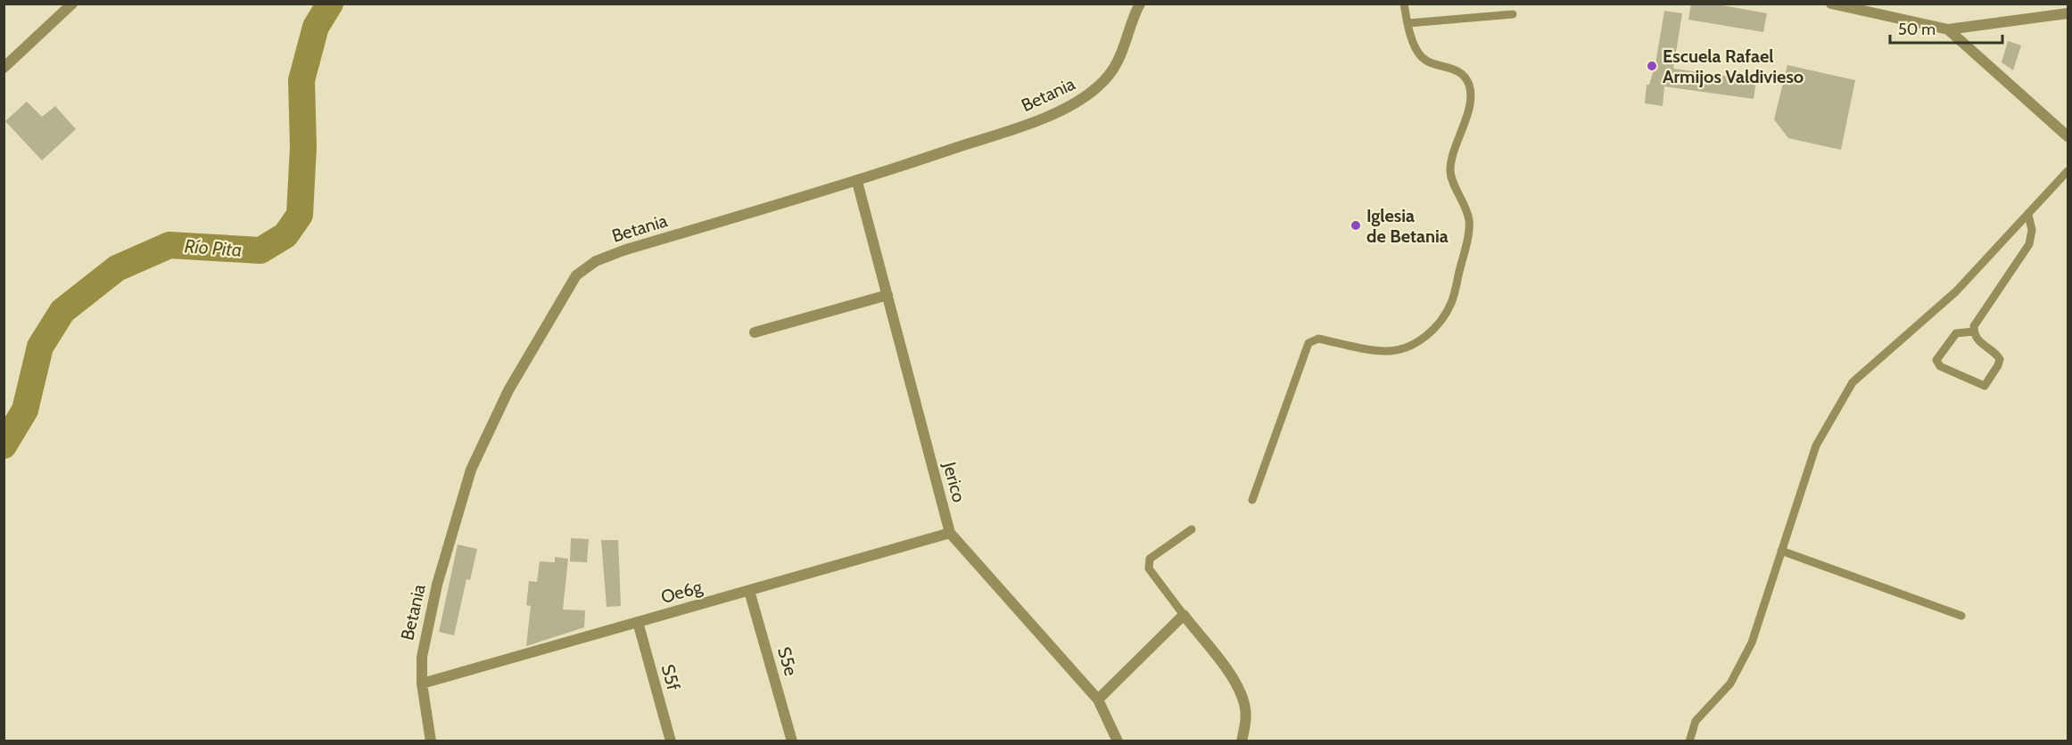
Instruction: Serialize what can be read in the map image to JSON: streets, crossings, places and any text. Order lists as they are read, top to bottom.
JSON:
{
  "streets": {
    "street": [
      "Betania",
      "Jerico",
      "Oe6g",
      "S5e",
      "S5f"
    ]
  },
  "crossings": [
    ["Betania", "Jerico"],
    ["Betania", "Oe6g"],
    ["Jerico", "Oe6g"],
    ["Oe6g", "S5e"],
    ["Oe6g", "S5f"]
  ],
  "water": ["Río Pita"],
  "places": ["Escuela Rafael Armijos Valdivieso", "Iglesia de Betania"],
  "scale_bar": "50 m"
}
